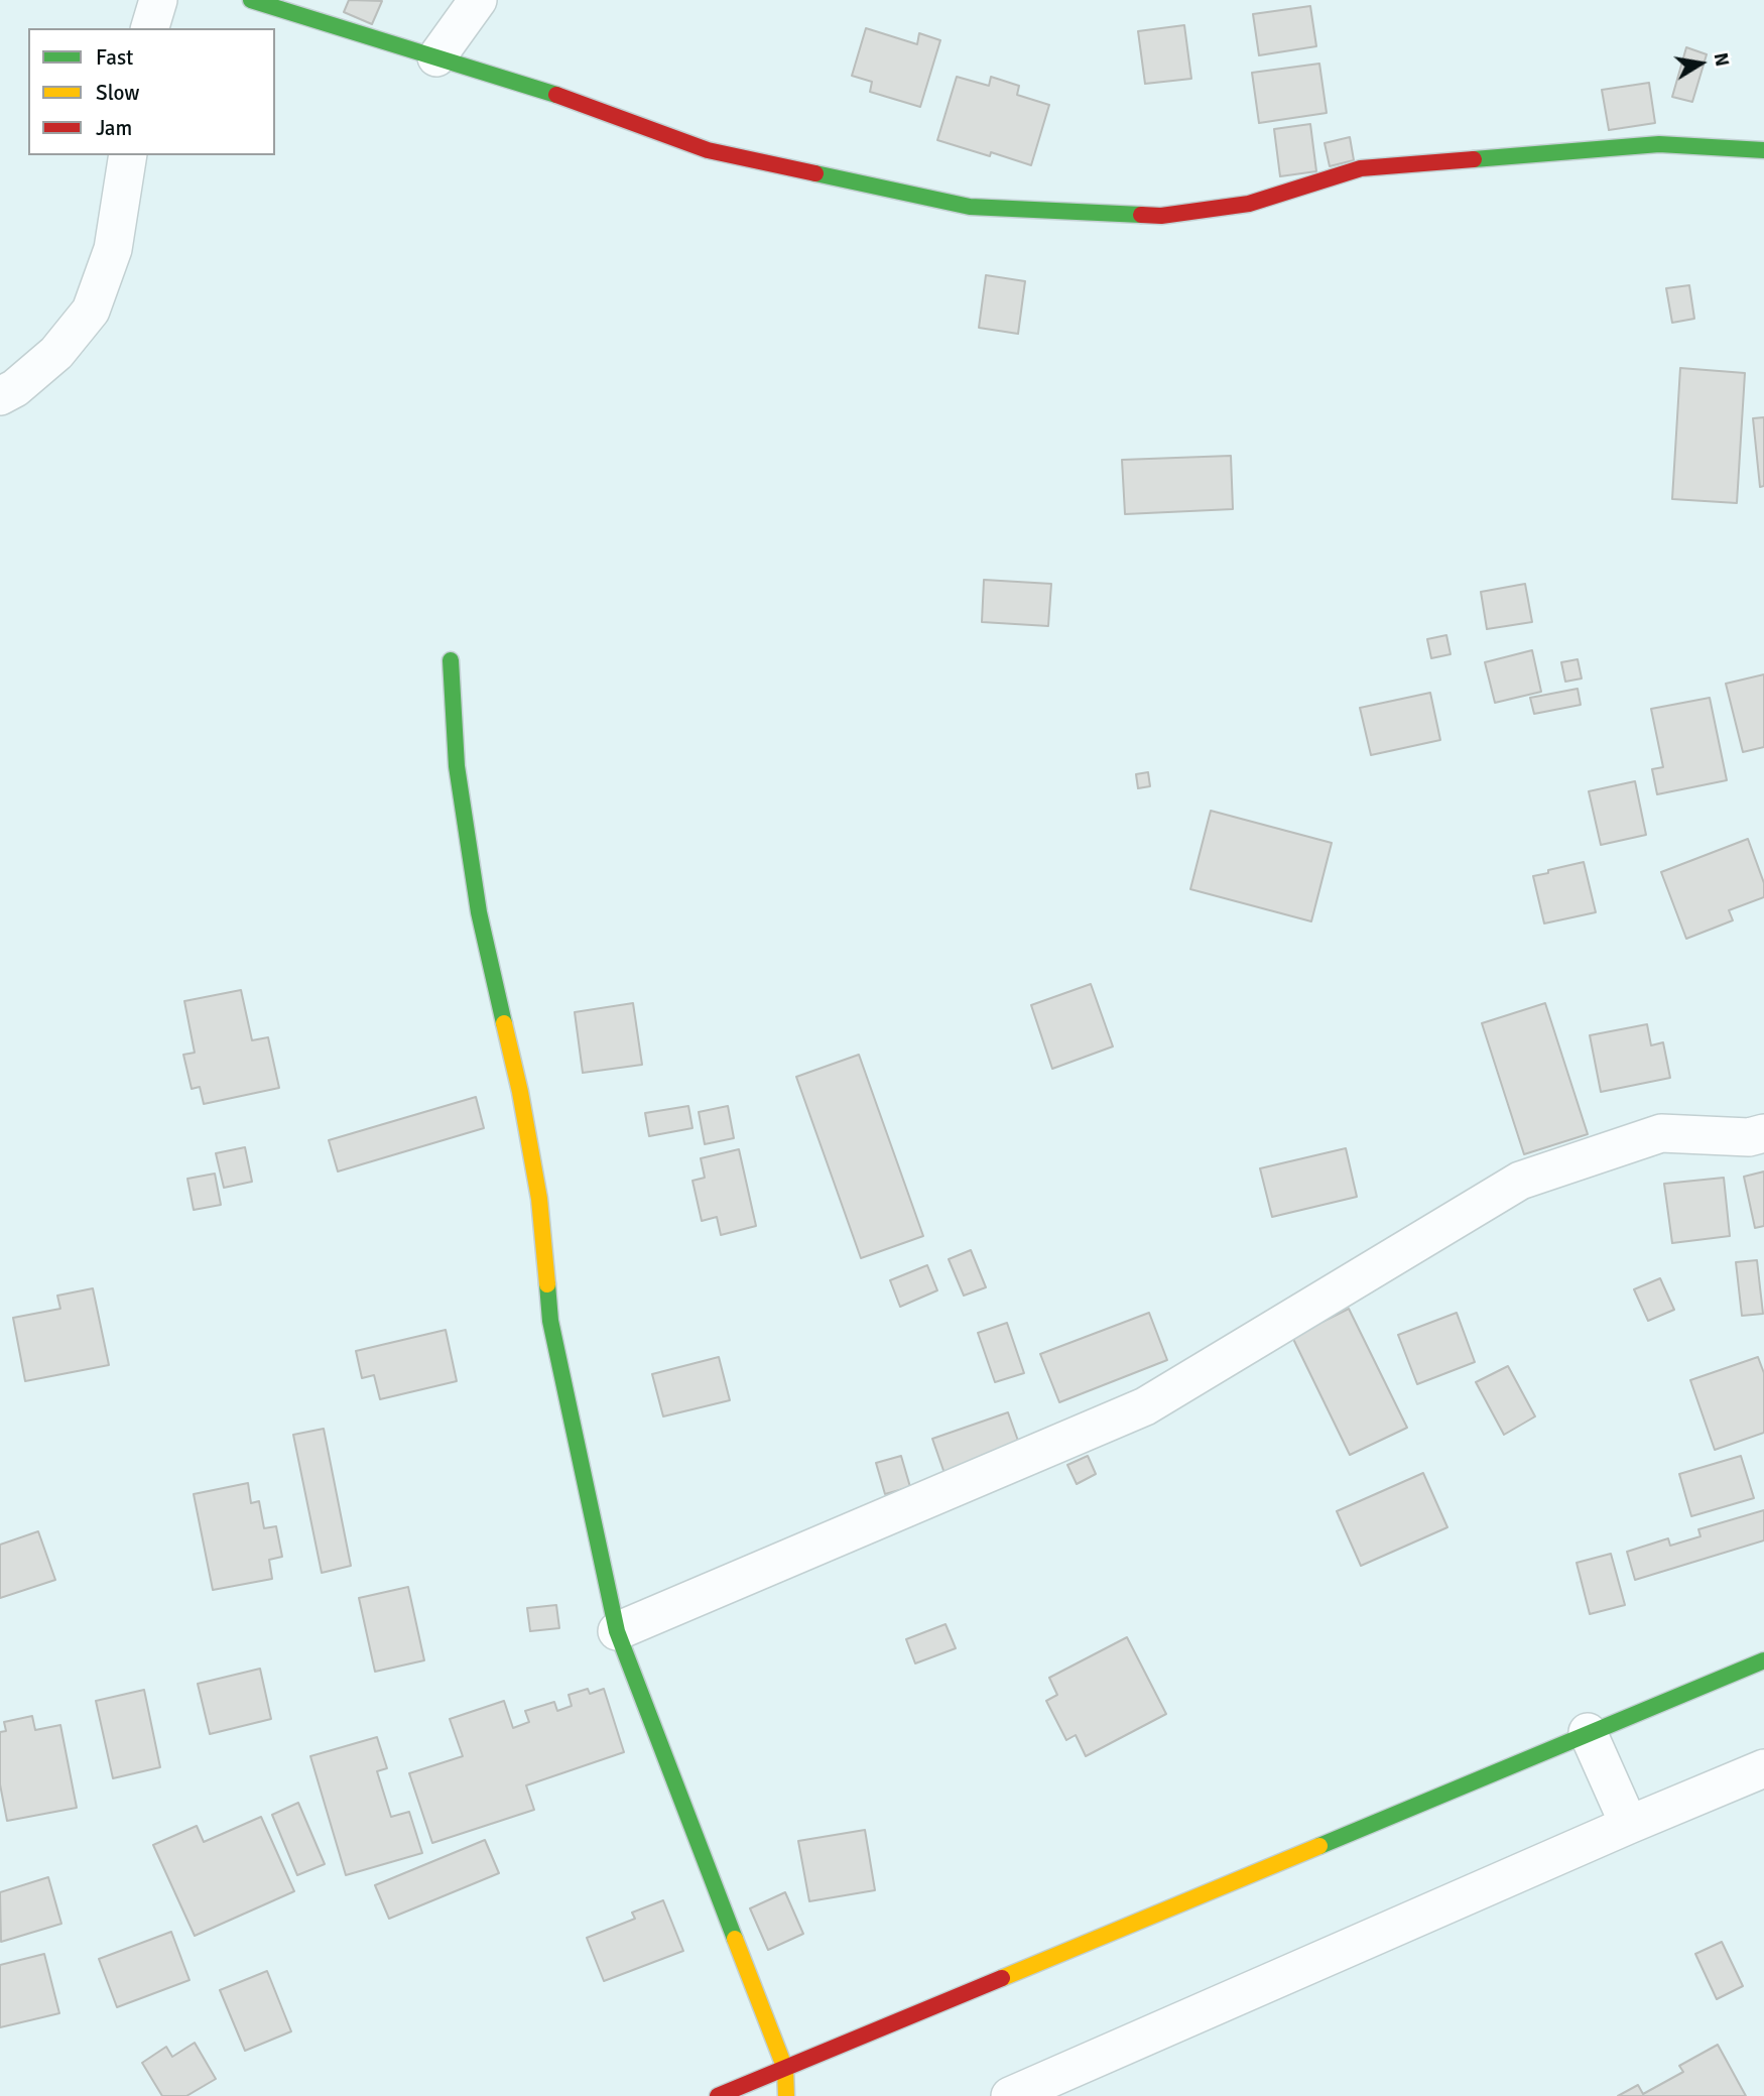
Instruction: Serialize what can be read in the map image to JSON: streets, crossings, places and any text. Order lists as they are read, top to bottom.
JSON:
{
  "legend": ["Fast", "Slow", "Jam"],
  "north": "right"
}
